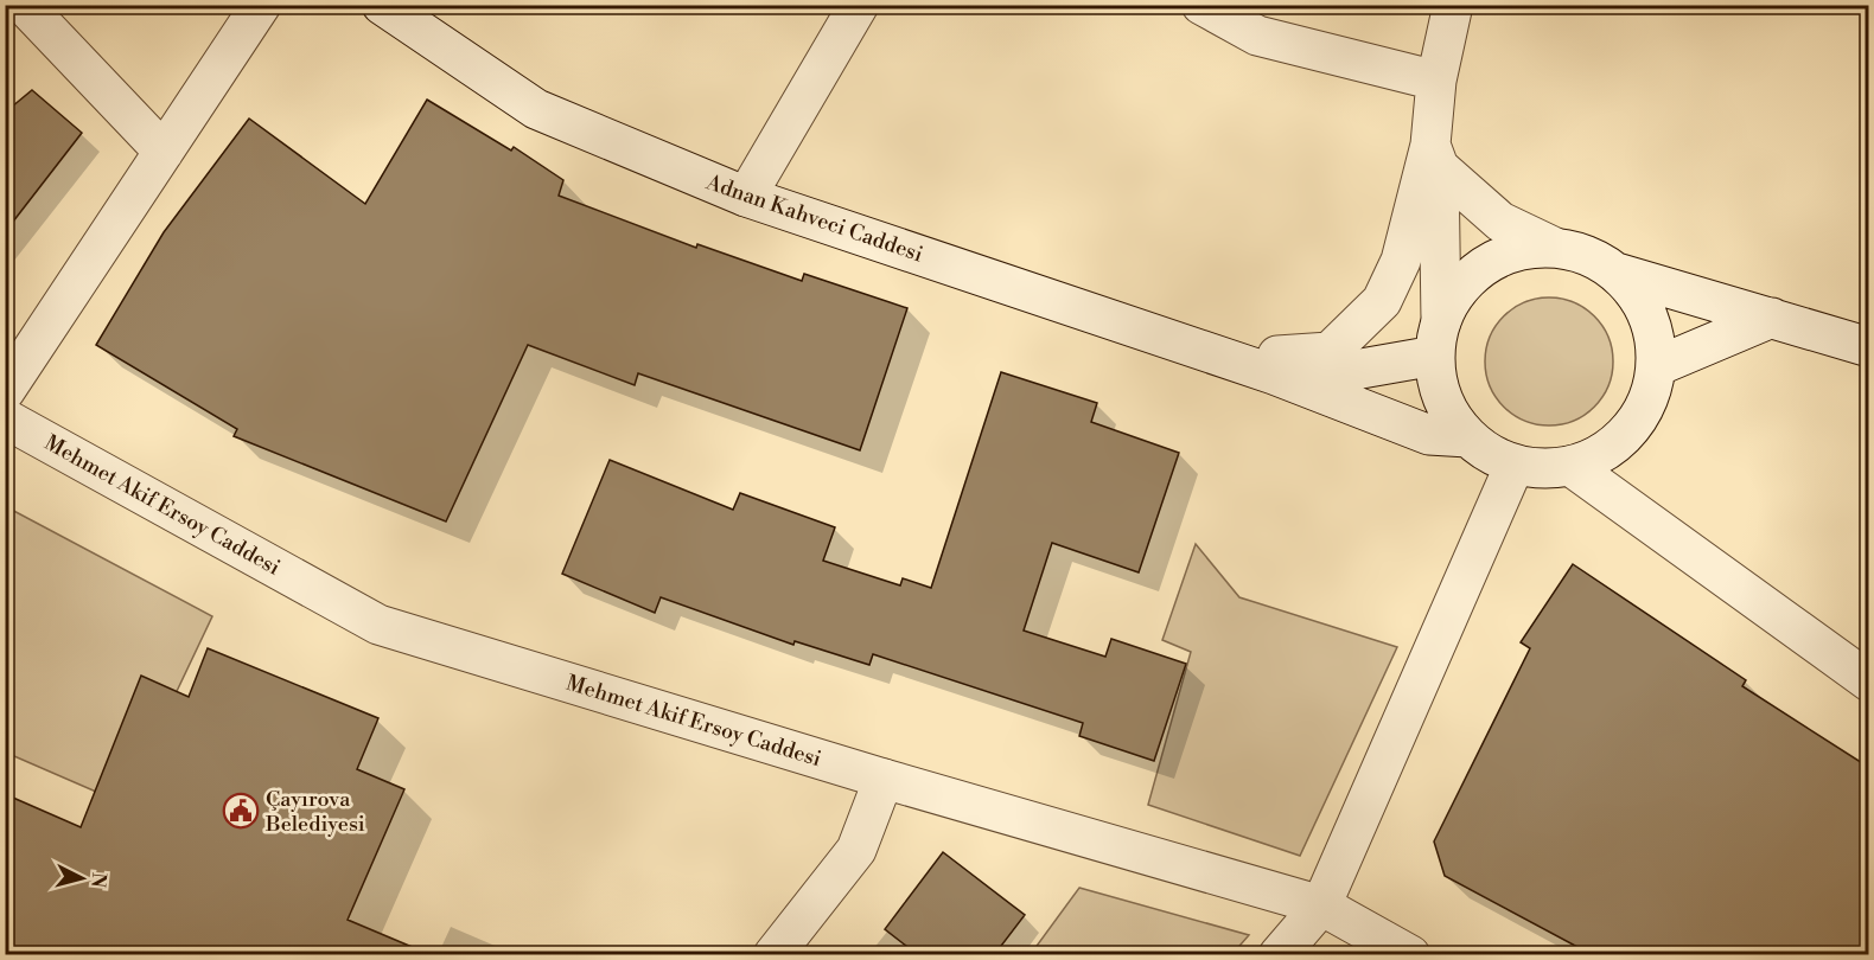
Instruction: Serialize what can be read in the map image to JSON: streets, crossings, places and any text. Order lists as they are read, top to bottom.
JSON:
{
  "streets": {
    "street": ["Adnan Kahveci Caddesi", "Mehmet Akif Ersoy Caddesi"]
  },
  "places": {
    "public building": ["Çayırova Belediyesi"]
  },
  "north": "right"
}
